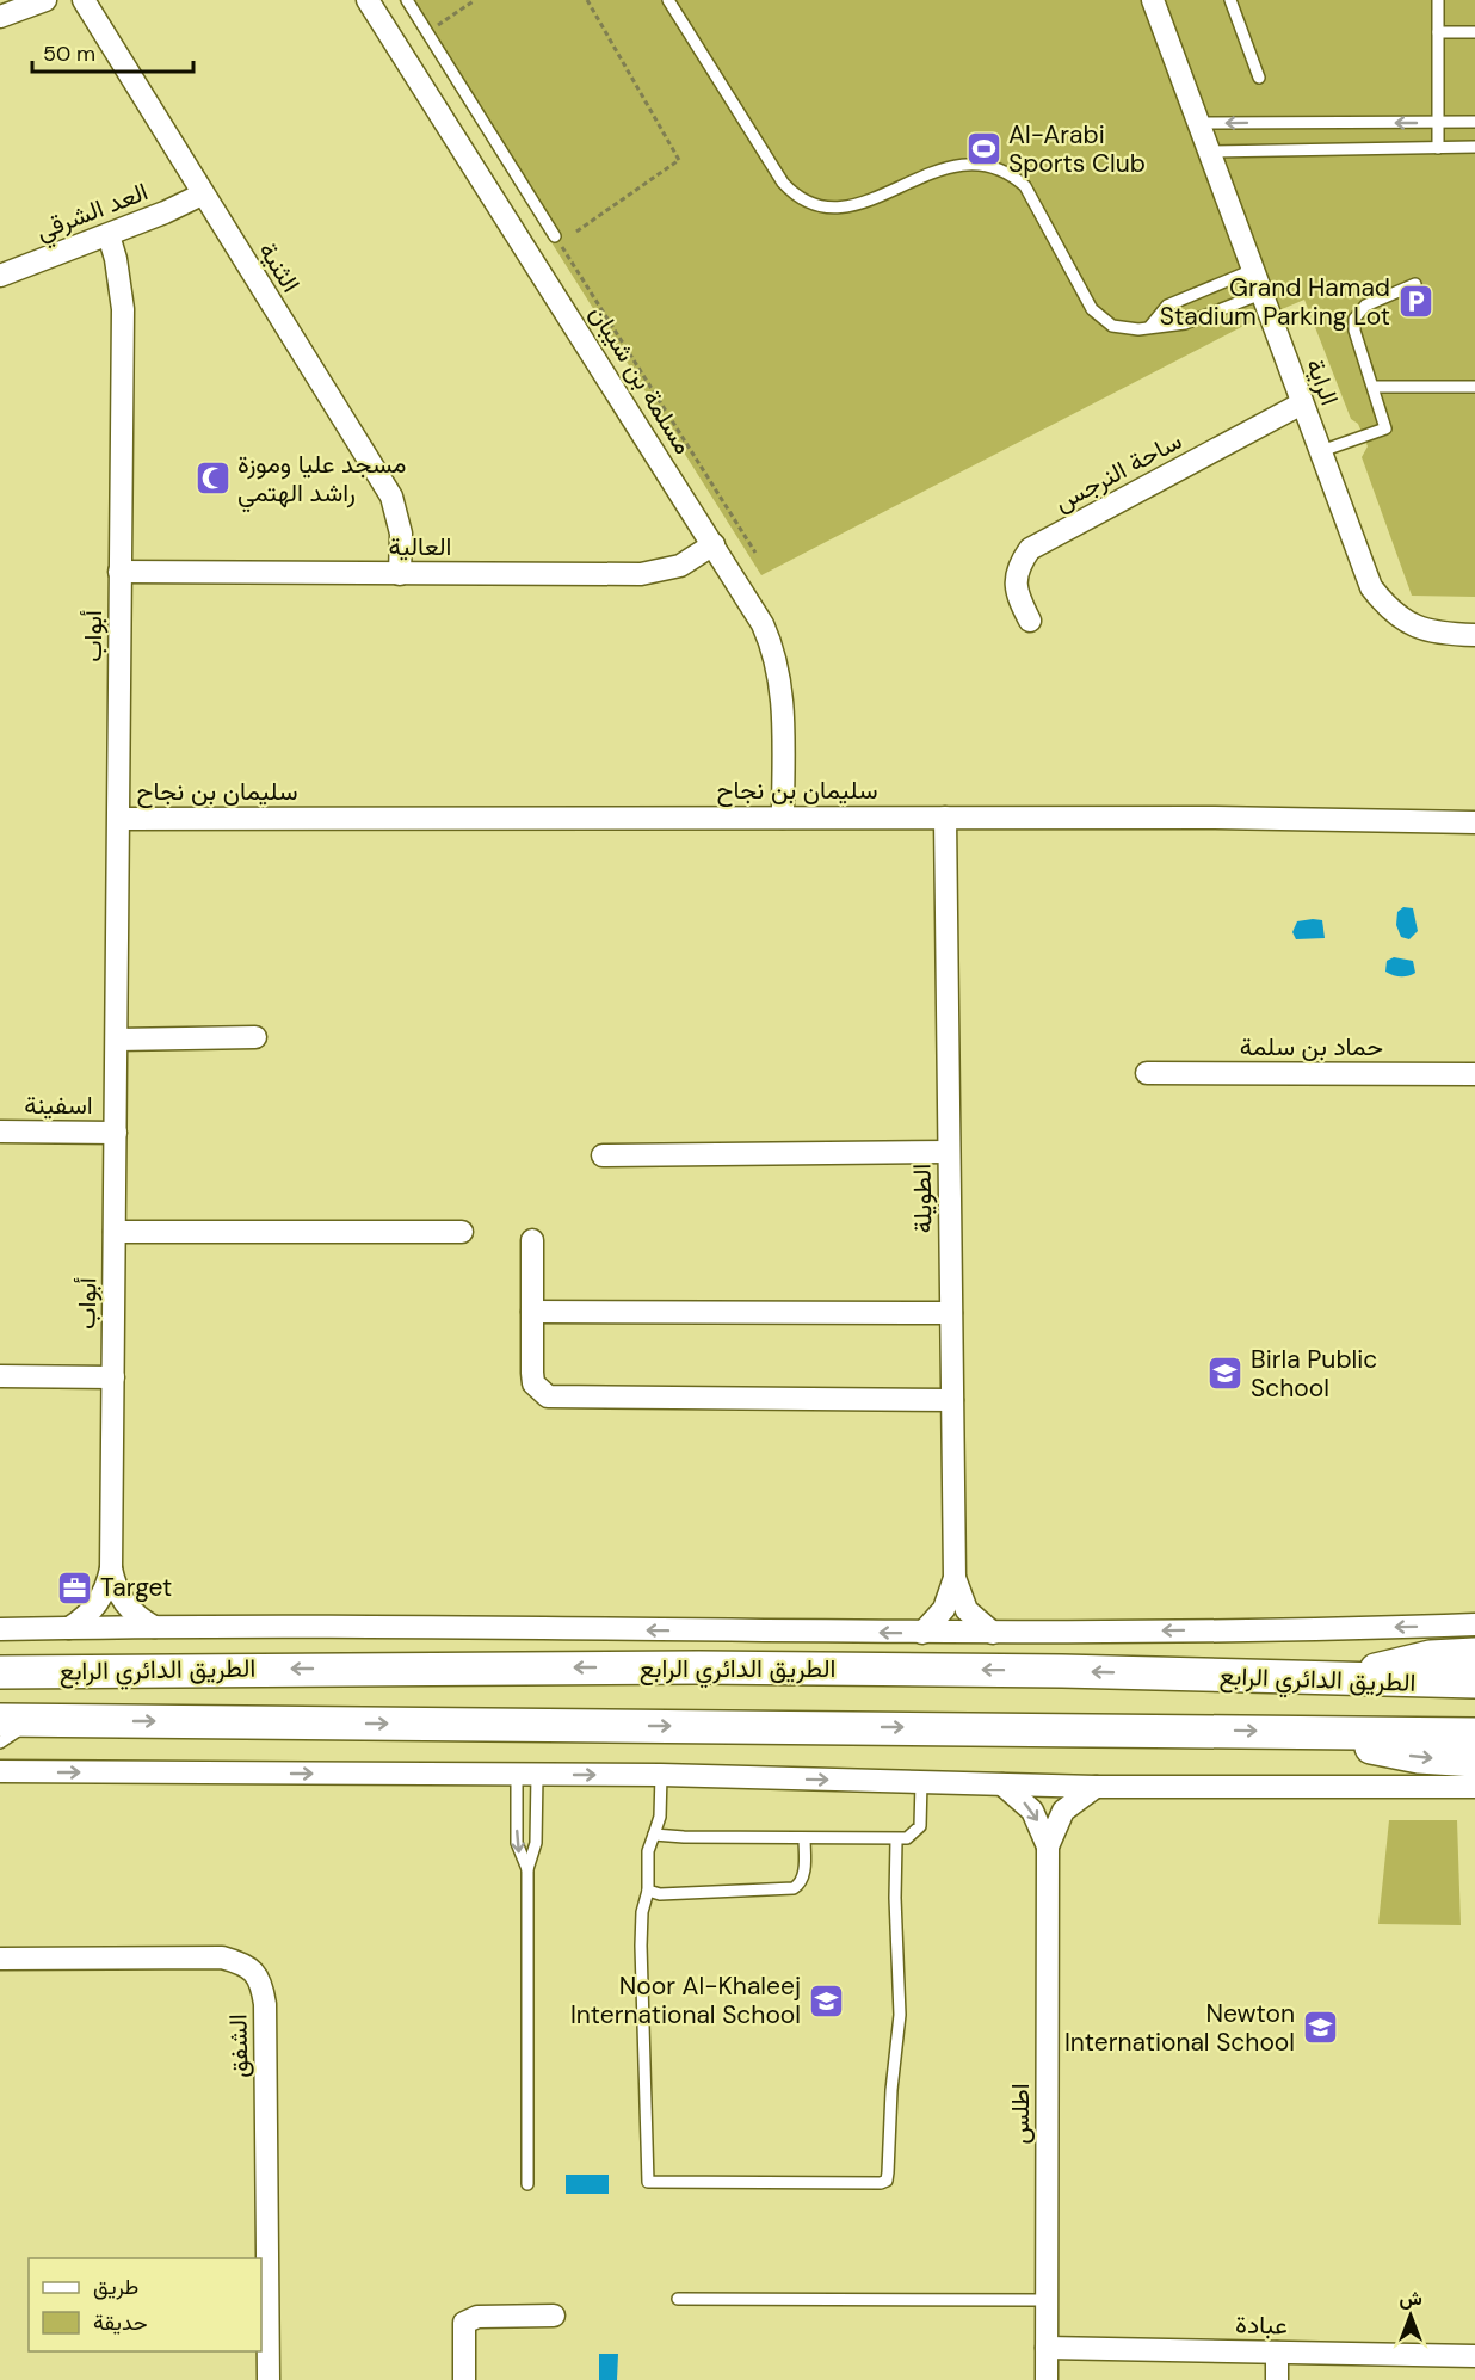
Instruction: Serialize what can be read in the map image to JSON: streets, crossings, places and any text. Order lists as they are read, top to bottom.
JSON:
{
  "streets": {
    "main road": ["الطريق الدائري الرابع"],
    "street": [
      "العد الشرقي",
      "الثنية",
      "مسلمة بن شيبان",
      "الراية",
      "ساحة النرجس",
      "العالية",
      "أبواب",
      "سليمان بن نجاح",
      "حماد بن سلمة",
      "اسفينة",
      "الطويلة",
      "الشفق",
      "اطلس",
      "عبادة"
    ]
  },
  "crossings": [
    ["العد الشرقي", "الثنية"],
    ["العد الشرقي", "أبواب"],
    ["الثنية", "العالية"],
    ["مسلمة بن شيبان", "العالية"],
    ["مسلمة بن شيبان", "سليمان بن نجاح"],
    ["الراية", "ساحة النرجس"],
    ["العالية", "أبواب"],
    ["أبواب", "سليمان بن نجاح"],
    ["أبواب", "اسفينة"],
    ["أبواب", "الطريق الدائري الرابع"],
    ["سليمان بن نجاح", "الطويلة"],
    ["الطويلة", "الطريق الدائري الرابع"],
    ["اطلس", "عبادة"]
  ],
  "places": {
    "sports": ["Al-Arabi Sports Club"],
    "parking": ["Grand Hamad Stadium Parking Lot"],
    "mosque": ["مسجد عليا وموزة راشد الهتمي"],
    "school or university": ["Birla Public School", "Noor Al-Khaleej International School", "Newton International School"],
    "office": ["Target"]
  },
  "legend": ["طريق", "حديقة"],
  "scale_bar": "50 m",
  "north": "top"
}
